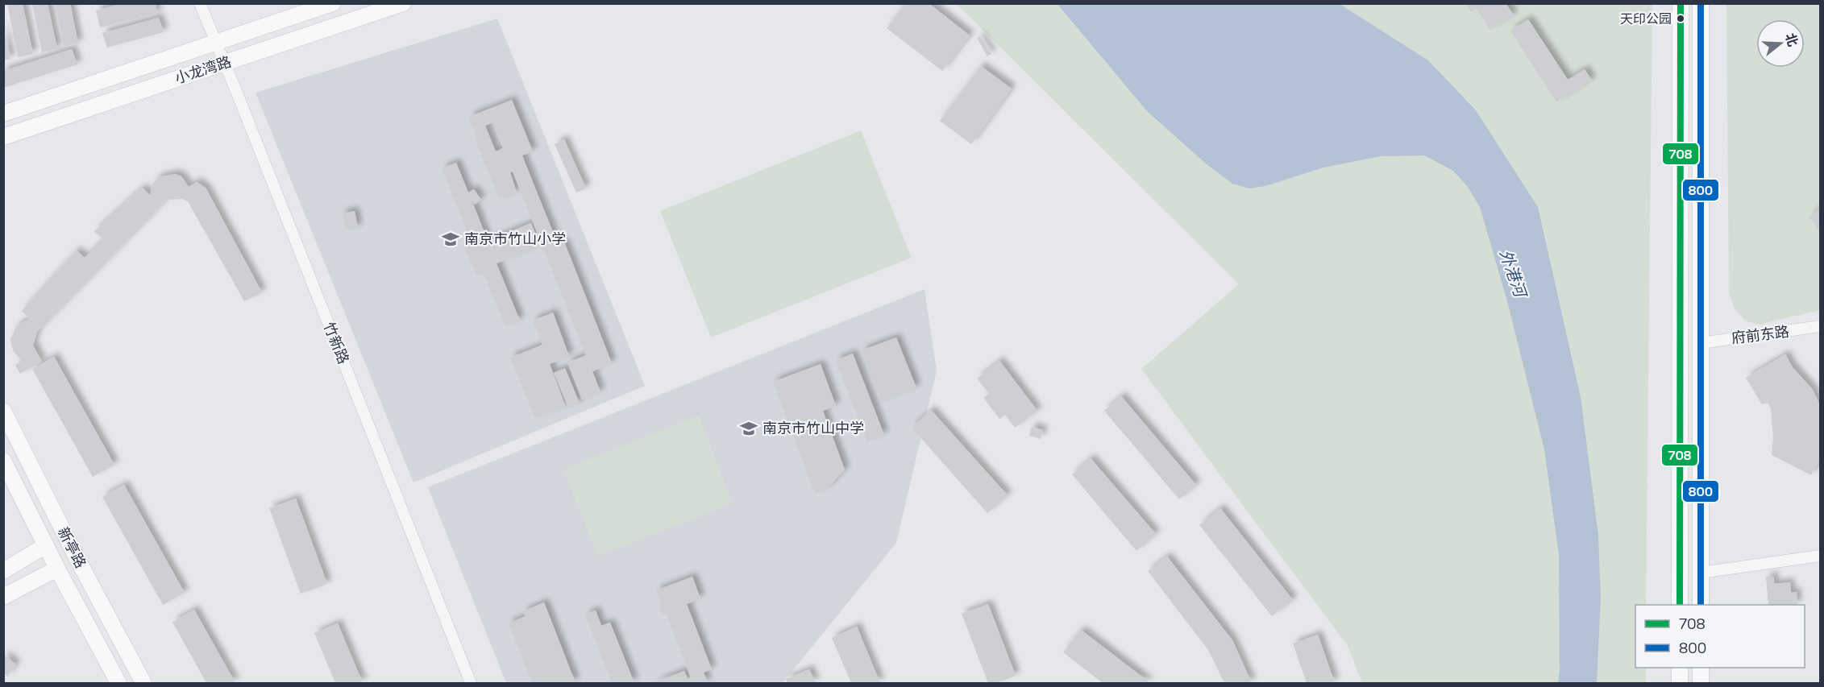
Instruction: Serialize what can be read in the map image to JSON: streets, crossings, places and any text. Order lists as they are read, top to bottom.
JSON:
{
  "streets": {
    "main road": ["小龙湾路", "新亭路"],
    "street": ["府前东路", "竹新路"]
  },
  "crossings": [
    ["小龙湾路", "竹新路"]
  ],
  "water": ["外港河"],
  "places": {
    "other": ["天印公园"],
    "school or university": ["南京市竹山小学", "南京市竹山中学"]
  },
  "lines": ["transit line 708", "transit line 800"],
  "legend": ["708", "800"],
  "north": "right"
}
